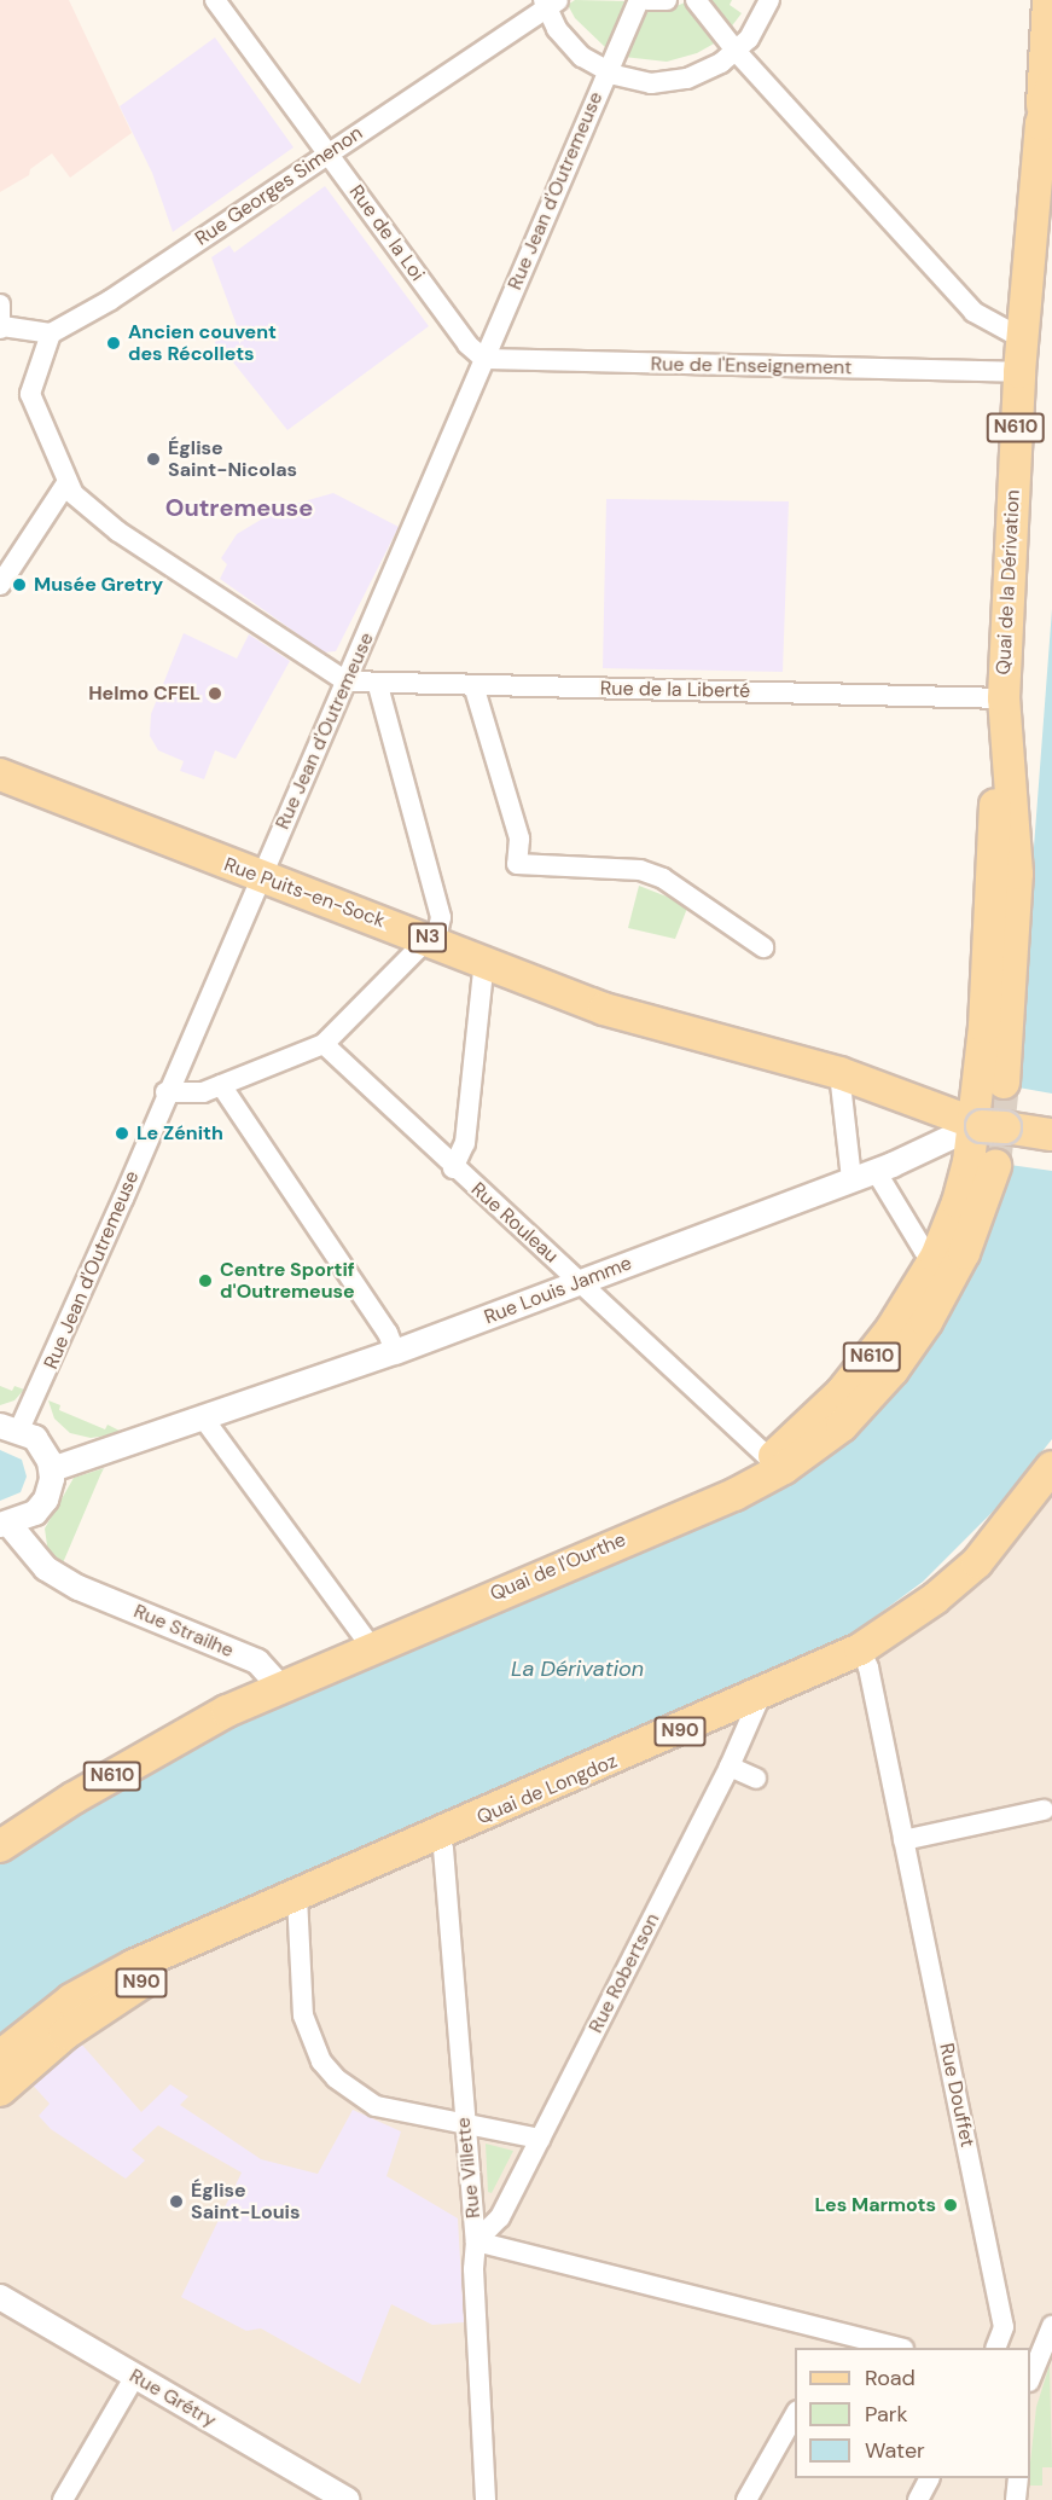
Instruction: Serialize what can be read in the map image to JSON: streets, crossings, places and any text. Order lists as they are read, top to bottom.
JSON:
{
  "streets": {
    "main road": [
      "N610",
      "Quai de la Dérivation",
      "Rue Puits-en-Sock",
      "N3",
      "Quai de l'Ourthe",
      "N90",
      "Quai de Longdoz"
    ],
    "street": [
      "Rue Georges Simenon",
      "Rue Jean d'Outremeuse",
      "Rue de la Loi",
      "Rue de l'Enseignement",
      "Rue de la Liberté",
      "Rue Rouleau",
      "Rue Louis Jamme",
      "Rue Strailhe",
      "Rue Robertson",
      "Rue Douffet",
      "Rue Villette",
      "Rue Grétry"
    ]
  },
  "crossings": [
    ["Rue Georges Simenon", "Rue de la Loi"],
    ["Rue Jean d'Outremeuse", "Rue de la Loi"],
    ["Rue Jean d'Outremeuse", "Rue de l'Enseignement"],
    ["Rue Jean d'Outremeuse", "Rue de la Liberté"],
    ["Rue Jean d'Outremeuse", "Rue Puits-en-Sock"],
    ["Rue de la Loi", "Rue de l'Enseignement"],
    ["Rue de l'Enseignement", "Quai de la Dérivation"],
    ["N610", "Quai de la Dérivation"],
    ["N610", "N3"],
    ["N610", "Rue Rouleau"],
    ["N610", "Rue Louis Jamme"],
    ["N610", "Quai de l'Ourthe"],
    ["Quai de la Dérivation", "Rue de la Liberté"],
    ["Rue Puits-en-Sock", "N3"],
    ["N3", "Rue Louis Jamme"],
    ["Rue Rouleau", "Rue Louis Jamme"],
    ["Quai de l'Ourthe", "Rue Strailhe"],
    ["N90", "Quai de Longdoz"],
    ["Quai de Longdoz", "Rue Robertson"],
    ["Quai de Longdoz", "Rue Douffet"],
    ["Quai de Longdoz", "Rue Villette"],
    ["Rue Robertson", "Rue Villette"]
  ],
  "districts": ["Outremeuse"],
  "water": ["La Dérivation"],
  "places": [
    "Ancien couvent des Récollets",
    "Église Saint-Nicolas",
    "Musée Gretry",
    "Helmo CFEL",
    "Le Zénith",
    "Centre Sportif d'Outremeuse",
    "Église Saint-Louis",
    "Les Marmots"
  ],
  "legend": ["Road", "Park", "Water"]
}
